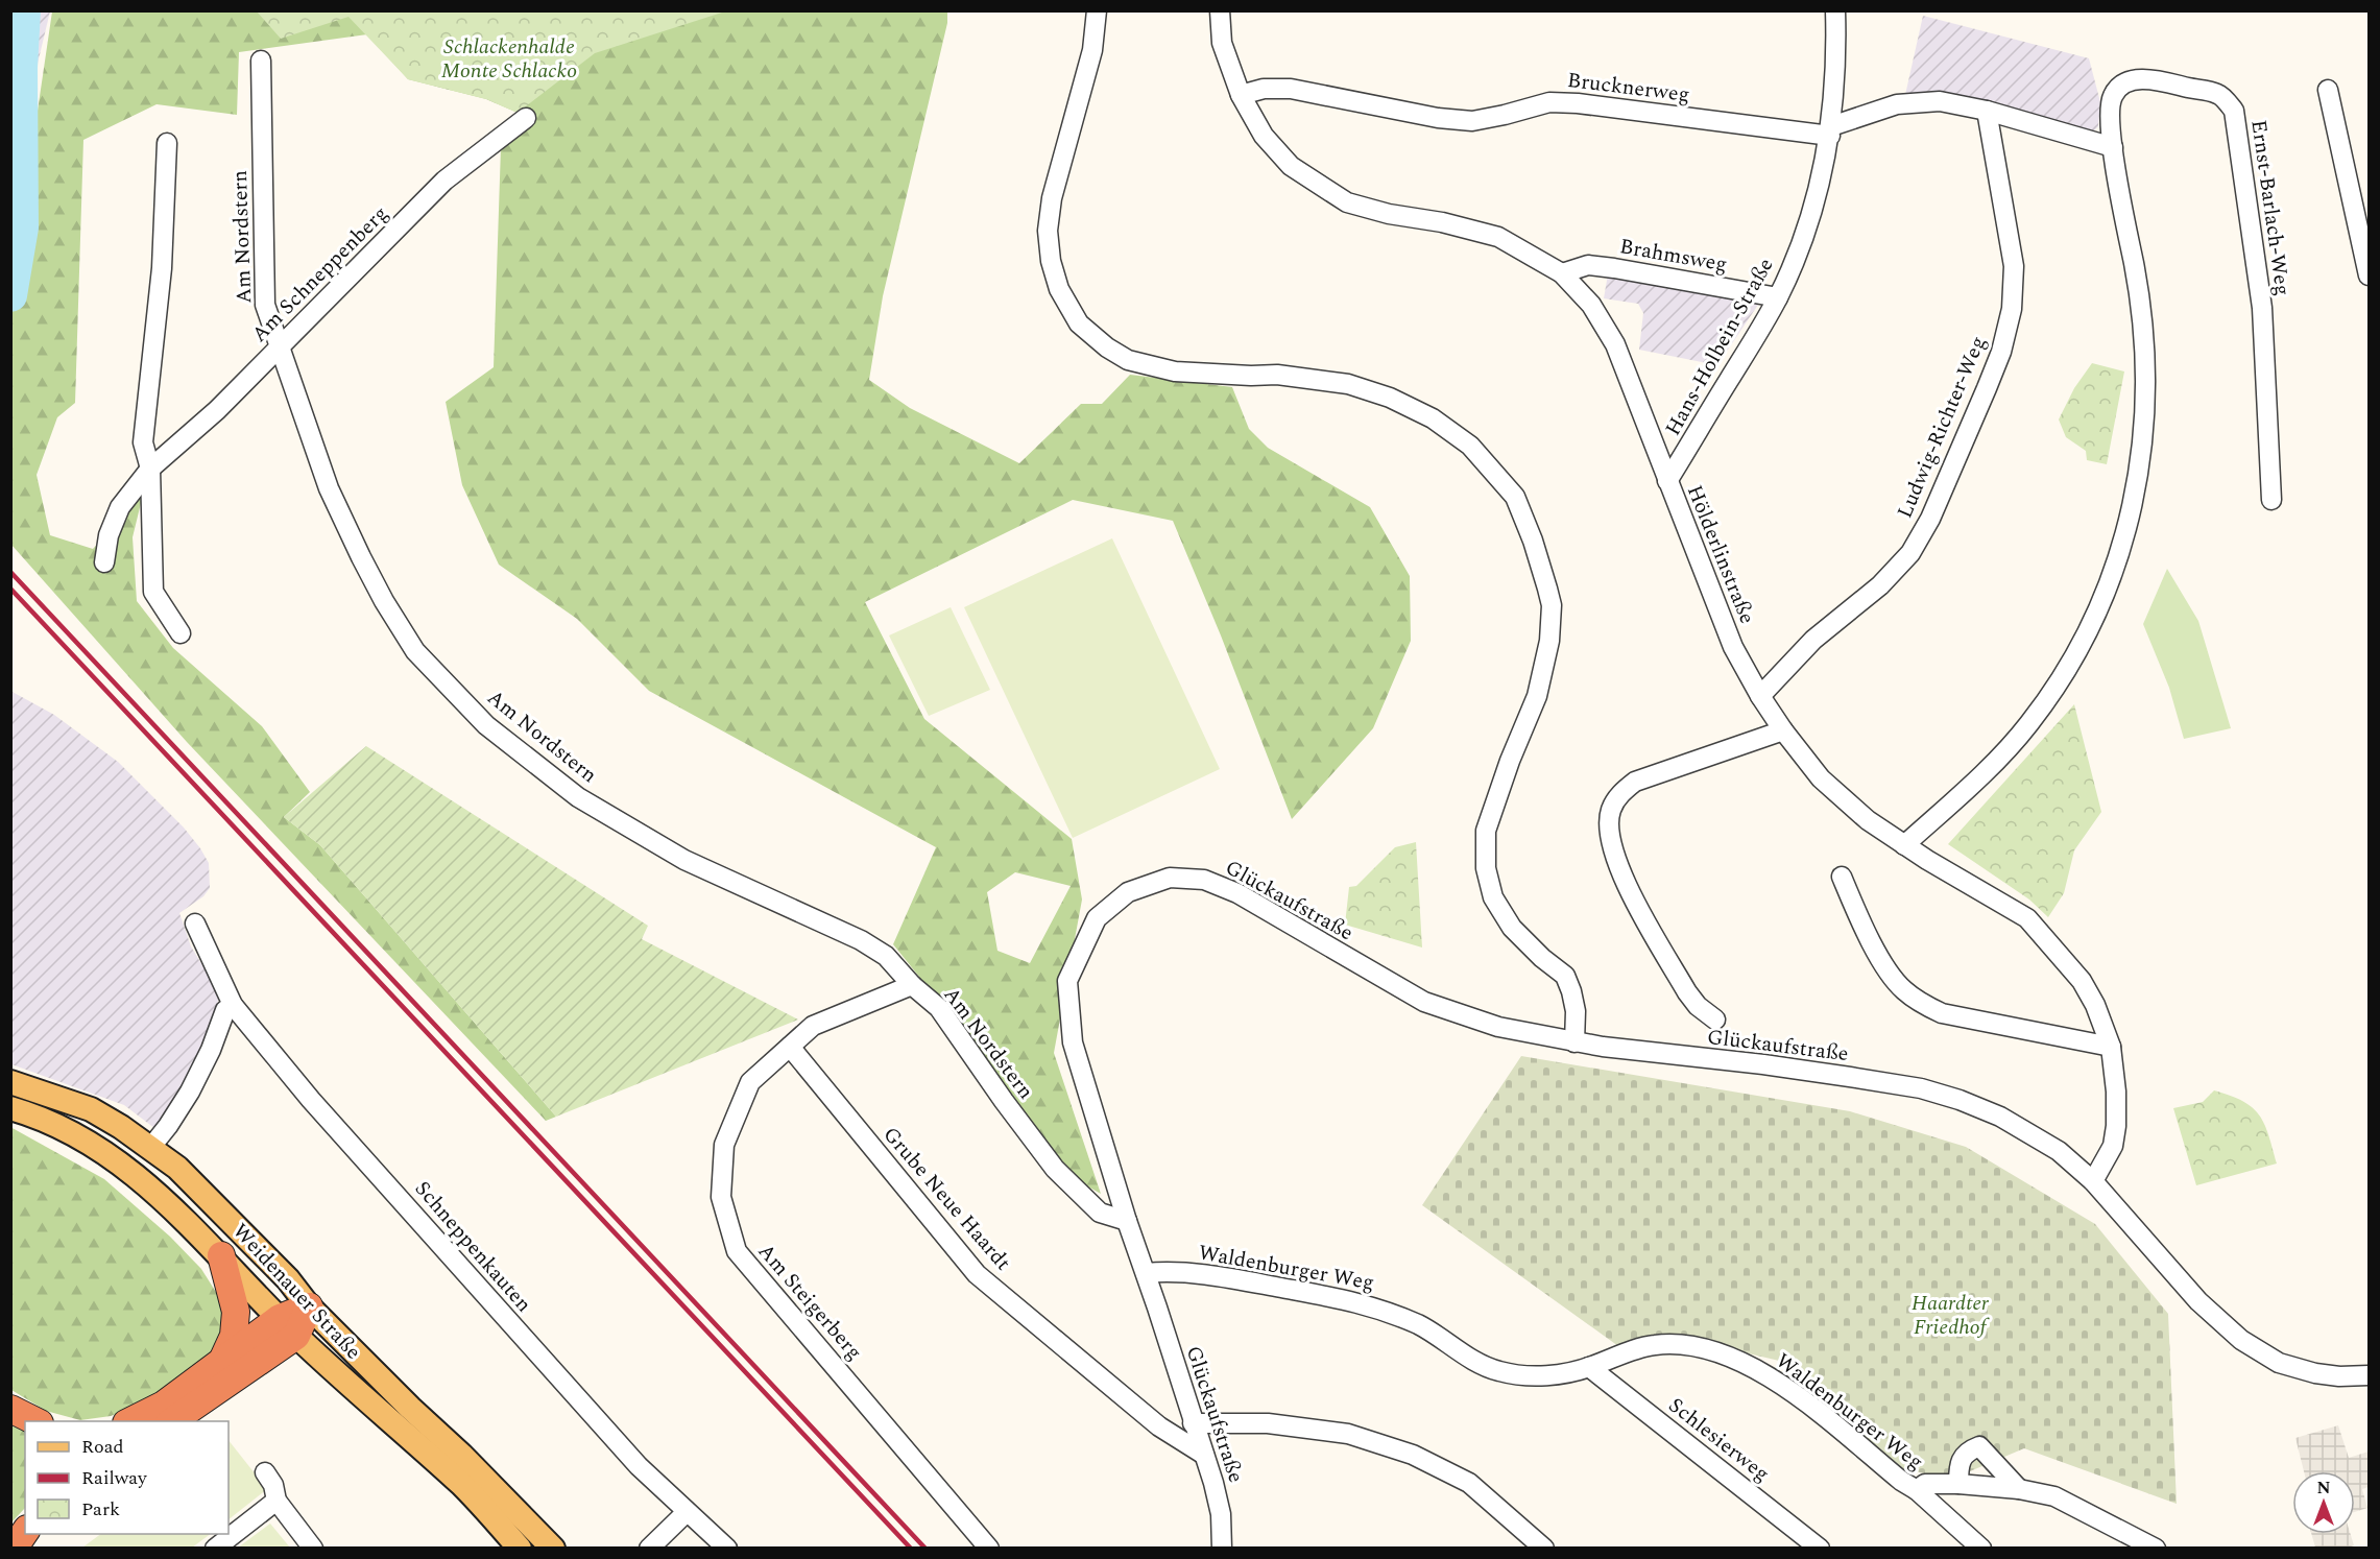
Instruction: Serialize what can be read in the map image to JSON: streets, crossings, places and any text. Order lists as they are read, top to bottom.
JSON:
{
  "streets": {
    "main road": ["Weidenauer Straße"],
    "street": [
      "Brucknerweg",
      "Ernst-Barlach-Weg",
      "Am Nordstern",
      "Brahmsweg",
      "Am Schneppenberg",
      "Hans-Holbein-Straße",
      "Ludwig-Richter-Weg",
      "Hölderlinstraße",
      "Glückaufstraße",
      "Grube Neue Haardt",
      "Schneppenkauten",
      "Waldenburger Weg",
      "Am Steigerberg",
      "Schlesierweg"
    ]
  },
  "crossings": [
    ["Brucknerweg", "Hans-Holbein-Straße"],
    ["Brucknerweg", "Hölderlinstraße"],
    ["Ernst-Barlach-Weg", "Hölderlinstraße"],
    ["Am Nordstern", "Am Schneppenberg"],
    ["Am Nordstern", "Glückaufstraße"],
    ["Am Nordstern", "Am Steigerberg"],
    ["Brahmsweg", "Hans-Holbein-Straße"],
    ["Brahmsweg", "Hölderlinstraße"],
    ["Hans-Holbein-Straße", "Hölderlinstraße"],
    ["Ludwig-Richter-Weg", "Hölderlinstraße"],
    ["Hölderlinstraße", "Glückaufstraße"],
    ["Glückaufstraße", "Grube Neue Haardt"],
    ["Glückaufstraße", "Waldenburger Weg"],
    ["Grube Neue Haardt", "Am Steigerberg"],
    ["Waldenburger Weg", "Schlesierweg"]
  ],
  "parks": ["Schlackenhalde Monte Schlacko", "Haardter Friedhof"],
  "legend": ["Road", "Railway", "Park"],
  "north": "top"
}
